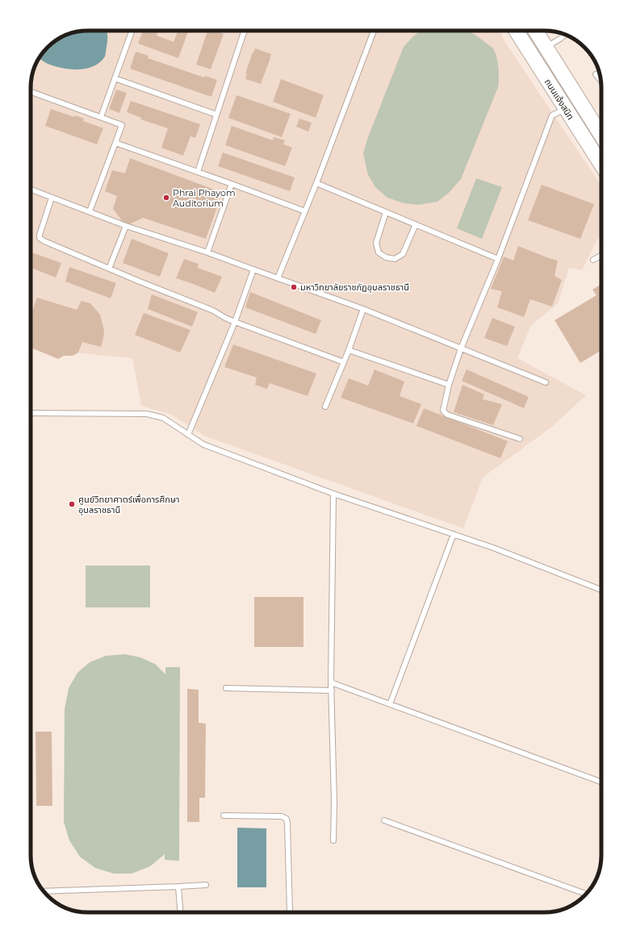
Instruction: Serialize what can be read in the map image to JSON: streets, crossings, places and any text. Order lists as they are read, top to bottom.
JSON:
{
  "streets": {
    "main road": ["ถนนแจ้งสนิท"]
  },
  "places": ["Phrai Phayom Auditorium", "มหาวิทยาลัยราชภัฏอุบลราชธานี", "ศูนย์วิทยาศาตร์เพื่อการศึกษา อุบลราชธานี"]
}
